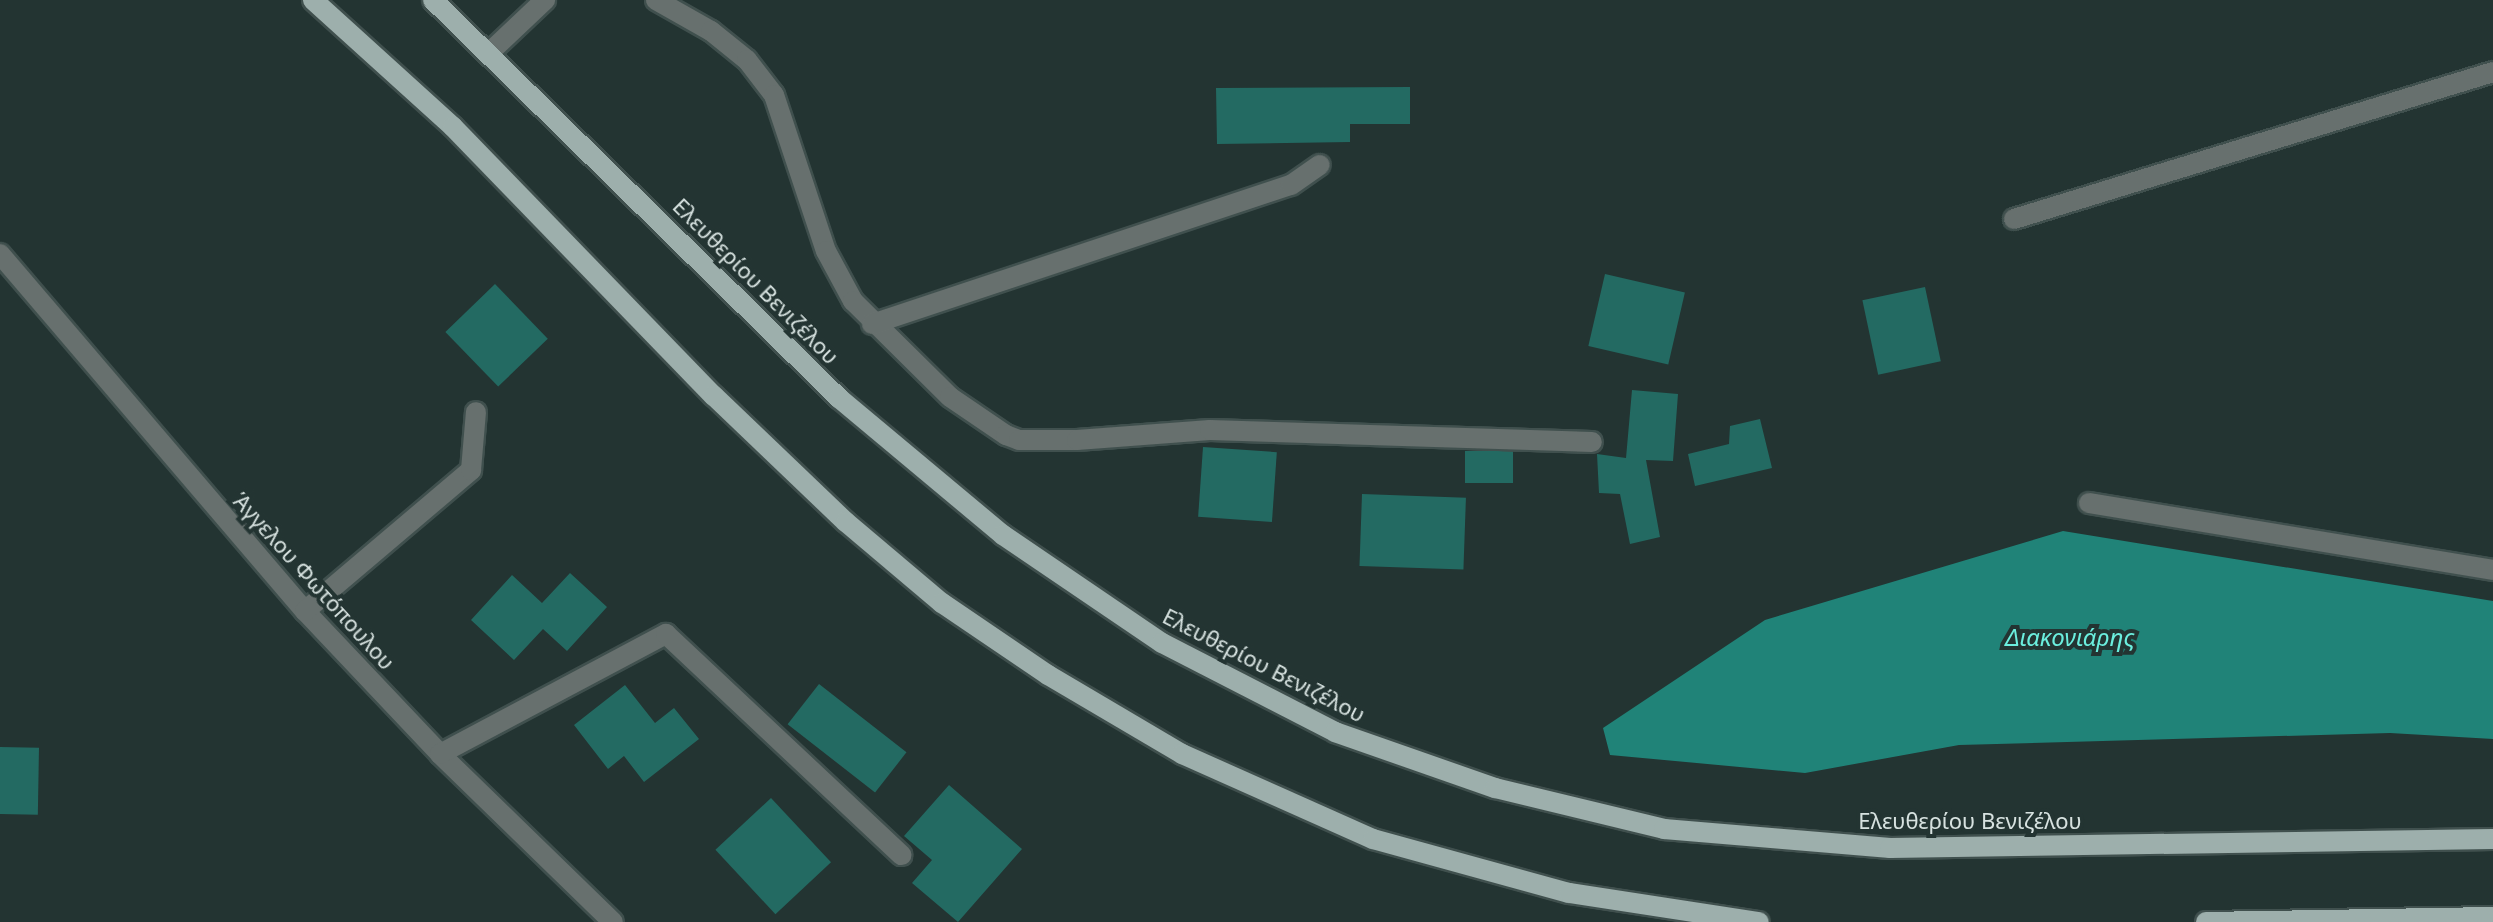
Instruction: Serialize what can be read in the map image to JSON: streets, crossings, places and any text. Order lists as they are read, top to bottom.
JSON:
{
  "streets": {
    "main road": ["Ελευθερίου Βενιζέλου"],
    "street": ["Άγγελου Φωτόπουλου"]
  },
  "water": ["Διακονιάρης"]
}
